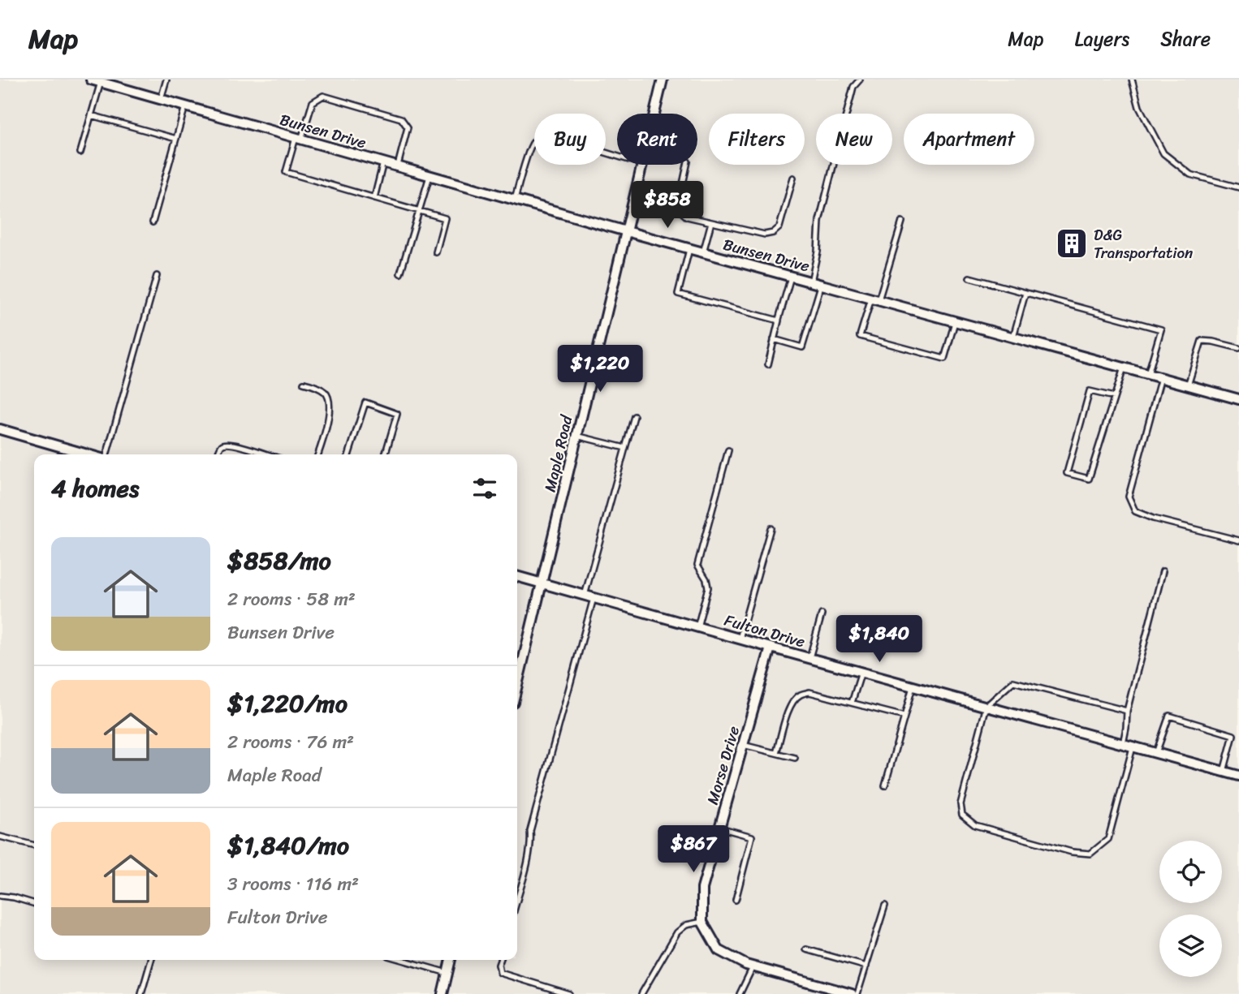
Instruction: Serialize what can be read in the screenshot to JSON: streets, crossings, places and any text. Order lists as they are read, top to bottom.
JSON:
{
  "streets": {
    "street": [
      "Bunsen Drive",
      "Maple Road",
      "Fulton Drive",
      "Morse Drive"
    ]
  },
  "crossings": [
    ["Bunsen Drive", "Maple Road"],
    ["Maple Road", "Fulton Drive"],
    ["Fulton Drive", "Morse Drive"]
  ],
  "places": {
    "building": ["D&G Transportation"]
  },
  "page": {
    "header": "Map",
    "nav": ["Map", "Layers", "Share"],
    "chip": [
      "Buy",
      "Rent",
      "Filters",
      "New",
      "Apartment"
    ],
    "price": [
      "$858",
      "$1,220",
      "$1,840",
      "$867"
    ],
    "heading": "4 homes",
    "list": [
      {
        "name": "$858/mo",
        "note": "2 rooms · 58 m² · Bunsen Drive"
      },
      {
        "name": "$1,220/mo",
        "note": "2 rooms · 76 m² · Maple Road"
      },
      {
        "name": "$1,840/mo",
        "note": "3 rooms · 116 m² · Fulton Drive"
      }
    ]
  }
}
